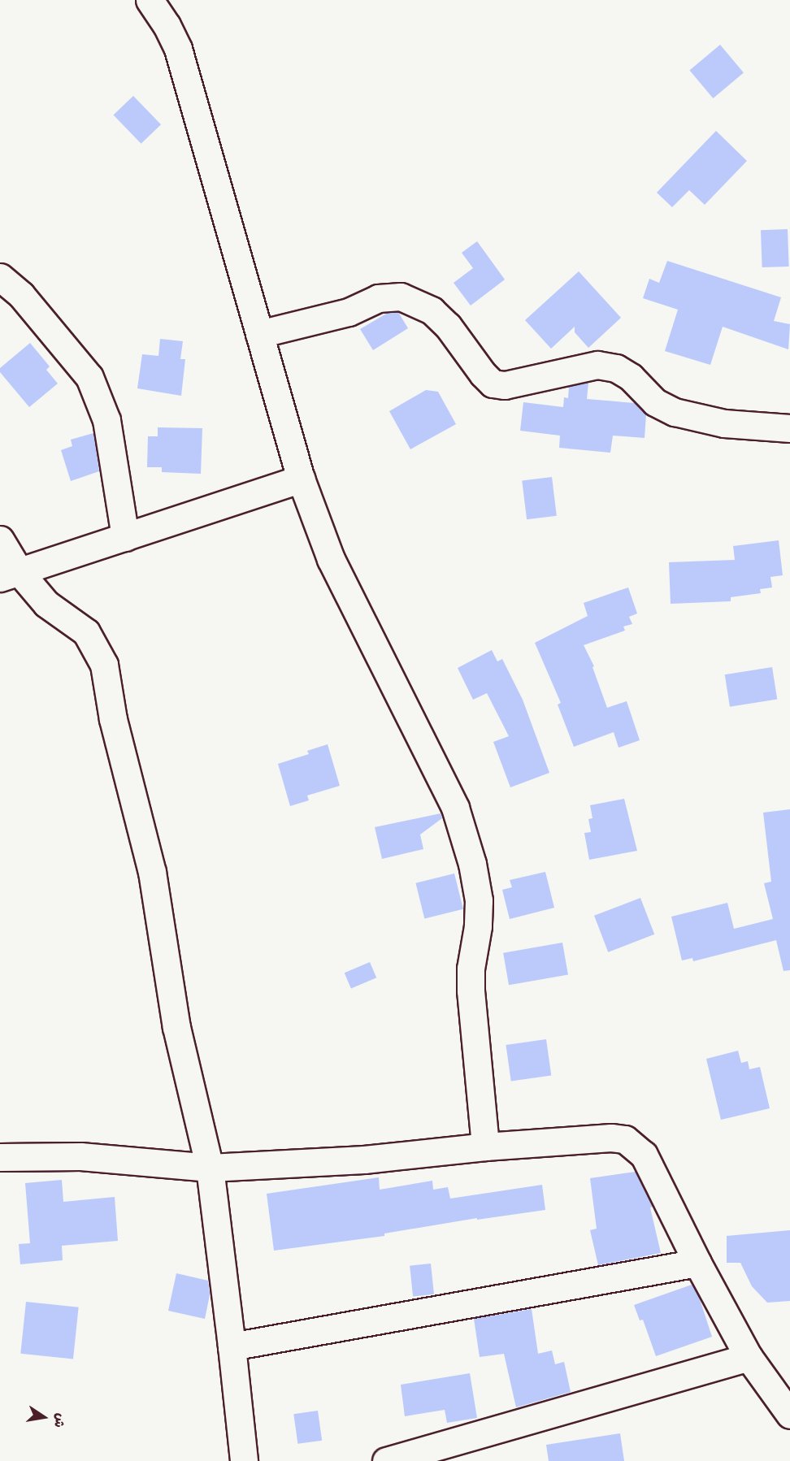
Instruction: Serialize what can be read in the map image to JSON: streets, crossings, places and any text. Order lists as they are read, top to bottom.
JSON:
{
  "north": "right"
}
